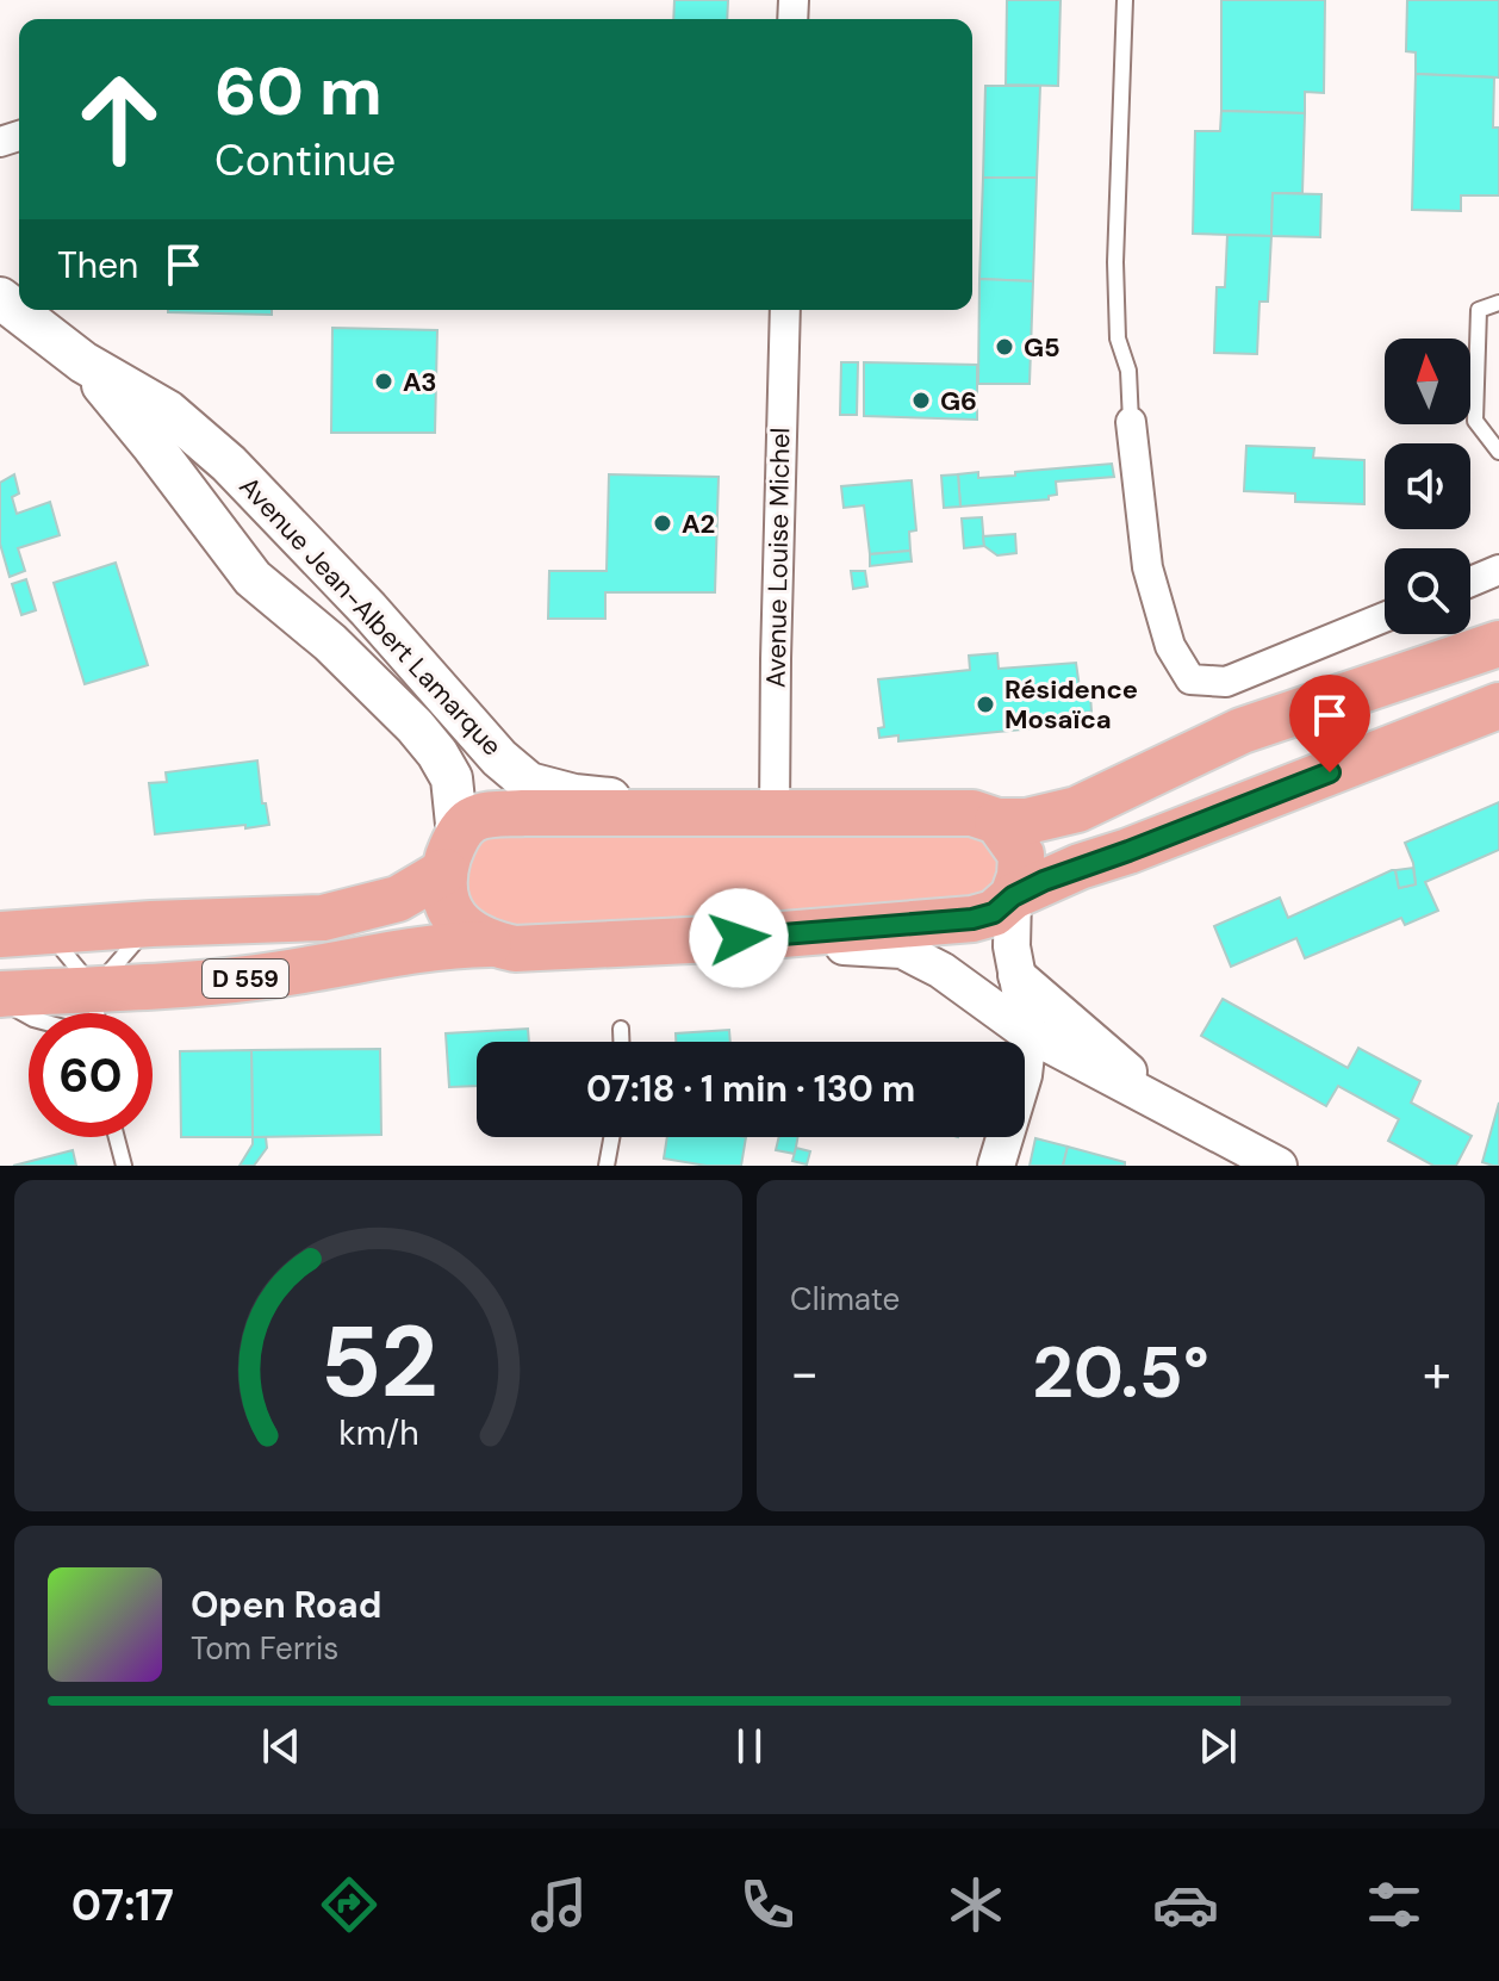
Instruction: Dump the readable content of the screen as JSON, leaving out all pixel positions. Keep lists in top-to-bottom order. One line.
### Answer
{"streets":{"main road":["Avenue Jean-Albert Lamarque","D 559"],"street":["Avenue Louise Michel"]},"crossings":[["Avenue Jean-Albert Lamarque","D 559"]],"places":["G5","A3","G6","A2","Résidence Mosaïca"],"north":"top","page":{"turn":["60 m","Continue"],"then":"Then","limit":"60","trip":"07:18 · 1 min · 130 m","tile":"Climate","heat":["−","20.5°","+"],"song":["Open Road","Tom Ferris"],"tabs":"07:17","gauge":["52","km/h"]}}
